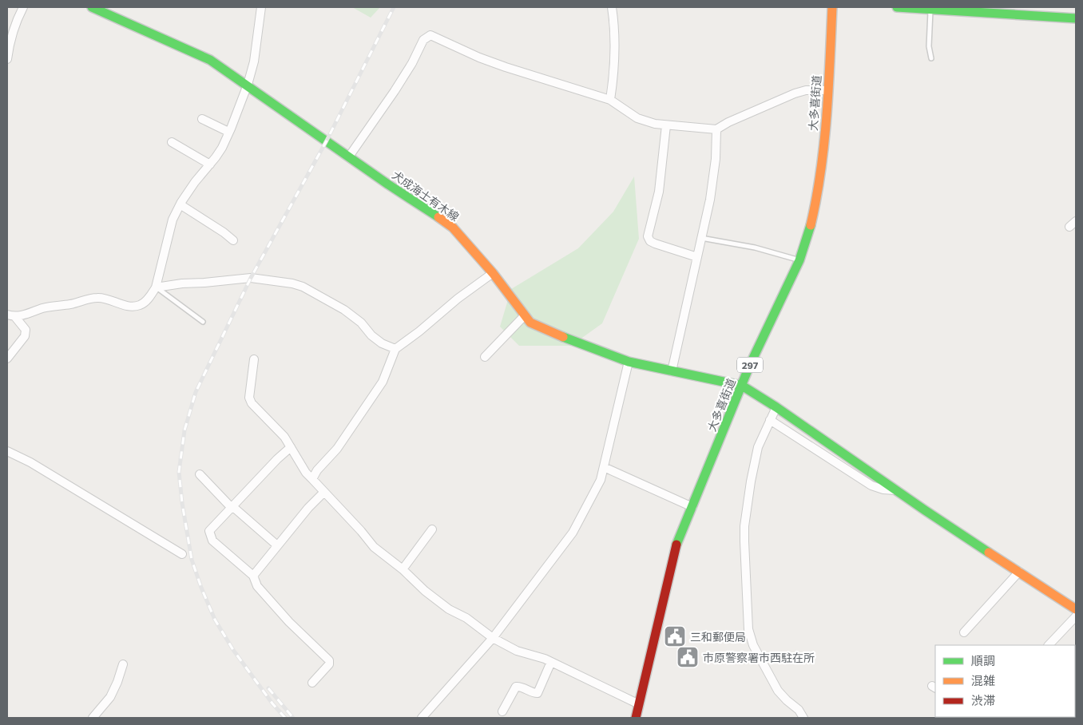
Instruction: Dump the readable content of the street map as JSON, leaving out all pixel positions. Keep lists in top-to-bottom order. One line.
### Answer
{"streets":{"main road":["大多喜街道","犬成海士有木線","297"]},"crossings":[["大多喜街道","犬成海士有木線"]],"places":{"public building":["三和郵便局","市原警察署市西駐在所"]},"legend":["順調","混雑","渋滞"]}
